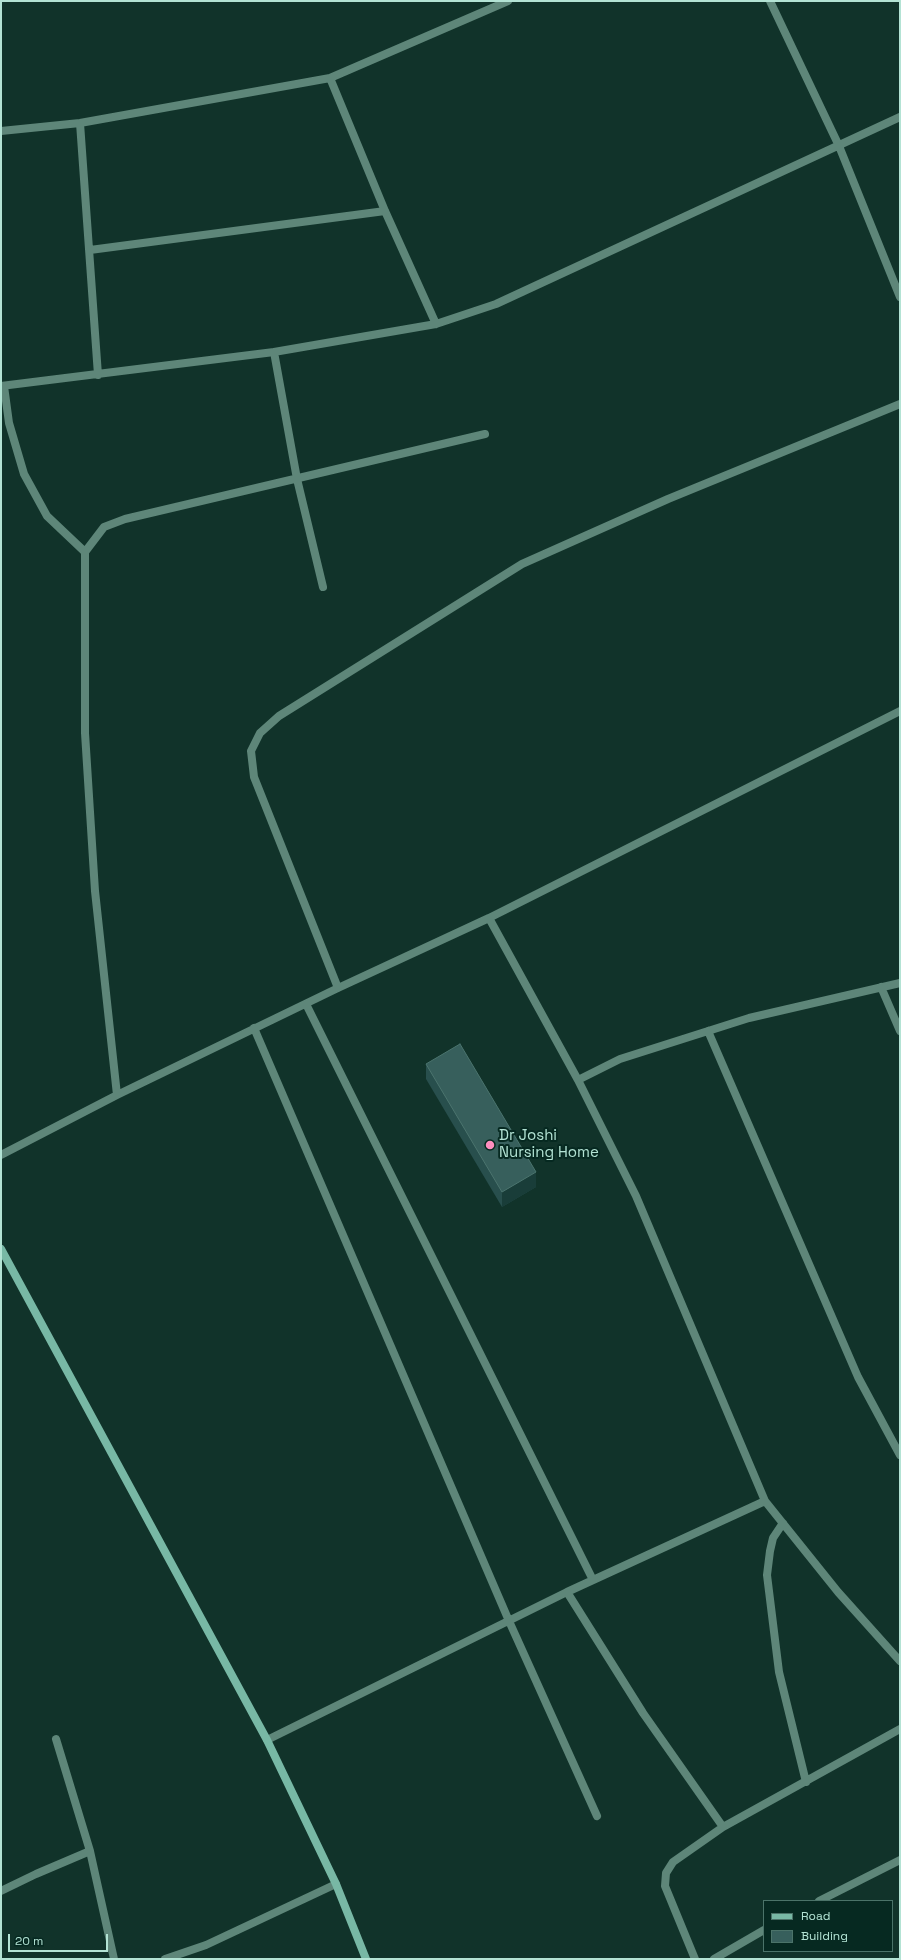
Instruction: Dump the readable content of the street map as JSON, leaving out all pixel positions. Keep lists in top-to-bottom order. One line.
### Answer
{"places":["Dr Joshi Nursing Home"],"legend":["Road","Building"],"scale_bar":"20 m"}
